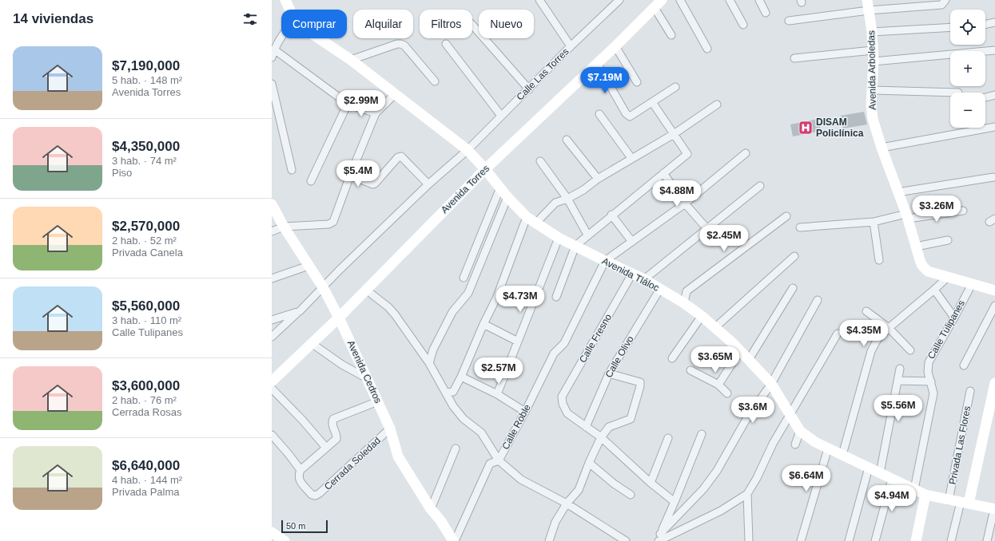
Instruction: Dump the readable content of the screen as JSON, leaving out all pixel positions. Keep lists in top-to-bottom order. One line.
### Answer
{"streets":{"main road":["Avenida Arboledas","Avenida Torres","Avenida Tláloc","Avenida Cedros"],"street":["Calle Las Torres","Calle Tulipanes","Calle Fresno","Calle Olivo","Calle Roble","Privada Las Flores","Cerrada Soledad"]},"crossings":[["Avenida Arboledas","Calle Tulipanes"],["Calle Las Torres","Avenida Tláloc"],["Calle Las Torres","Avenida Cedros"],["Avenida Torres","Avenida Tláloc"],["Avenida Torres","Avenida Cedros"],["Avenida Tláloc","Calle Tulipanes"],["Avenida Tláloc","Calle Fresno"],["Avenida Tláloc","Calle Olivo"],["Avenida Tláloc","Calle Roble"],["Avenida Tláloc","Privada Las Flores"],["Calle Fresno","Calle Olivo"],["Avenida Cedros","Calle Roble"],["Avenida Cedros","Cerrada Soledad"]],"places":{"hospital":["DISAM Policlínica"]},"scale_bar":"50 m","page":{"heading":"14 viviendas","map_buttons":["+","−"],"chip":["Comprar","Alquilar","Filtros","Nuevo"],"list":[{"name":"$7,190,000","note":"5 hab. · 148 m² · Avenida Torres"},{"name":"$4,350,000","note":"3 hab. · 74 m² · Piso"},{"name":"$2,570,000","note":"2 hab. · 52 m² · Privada Canela"},{"name":"$5,560,000","note":"3 hab. · 110 m² · Calle Tulipanes"},{"name":"$3,600,000","note":"2 hab. · 76 m² · Cerrada Rosas"},{"name":"$6,640,000","note":"4 hab. · 144 m² · Privada Palma"}],"price":["$7.19M","$2.99M","$5.4M","$4.88M","$3.26M","$2.45M","$4.73M","$4.35M","$3.65M","$2.57M","$5.56M","$3.6M","$6.64M","$4.94M"],"scale":"50 m"}}
